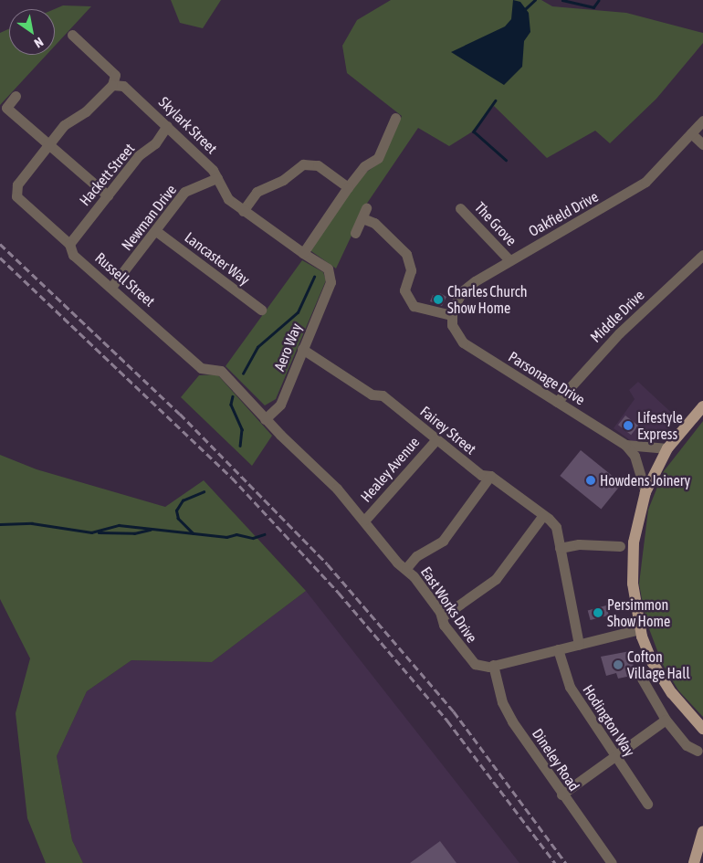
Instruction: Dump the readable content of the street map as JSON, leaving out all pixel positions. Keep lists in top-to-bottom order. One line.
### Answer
{"streets":{"street":["Skylark Street","Hackett Street","Oakfield Drive","Newman Drive","The Grove","Lancaster Way","Russell Street","Middle Drive","Aero Way","Parsonage Drive","Fairey Street","Healey Avenue","East Works Drive","Hodington Way","Dineley Road"]},"crossings":[["Skylark Street","Hackett Street"],["Skylark Street","Newman Drive"],["Skylark Street","Aero Way"],["Hackett Street","Russell Street"],["Oakfield Drive","The Grove"],["Oakfield Drive","Parsonage Drive"],["Newman Drive","Lancaster Way"],["Newman Drive","Russell Street"],["Russell Street","Aero Way"],["Russell Street","East Works Drive"],["Middle Drive","Parsonage Drive"],["Aero Way","Fairey Street"],["Aero Way","East Works Drive"],["Fairey Street","Healey Avenue"],["Fairey Street","East Works Drive"],["Healey Avenue","East Works Drive"],["East Works Drive","Hodington Way"],["East Works Drive","Dineley Road"]],"places":["Charles Church Show Home","Lifestyle Express","Howdens Joinery","Persimmon Show Home","Cofton Village Hall"],"north":"bottom right"}
